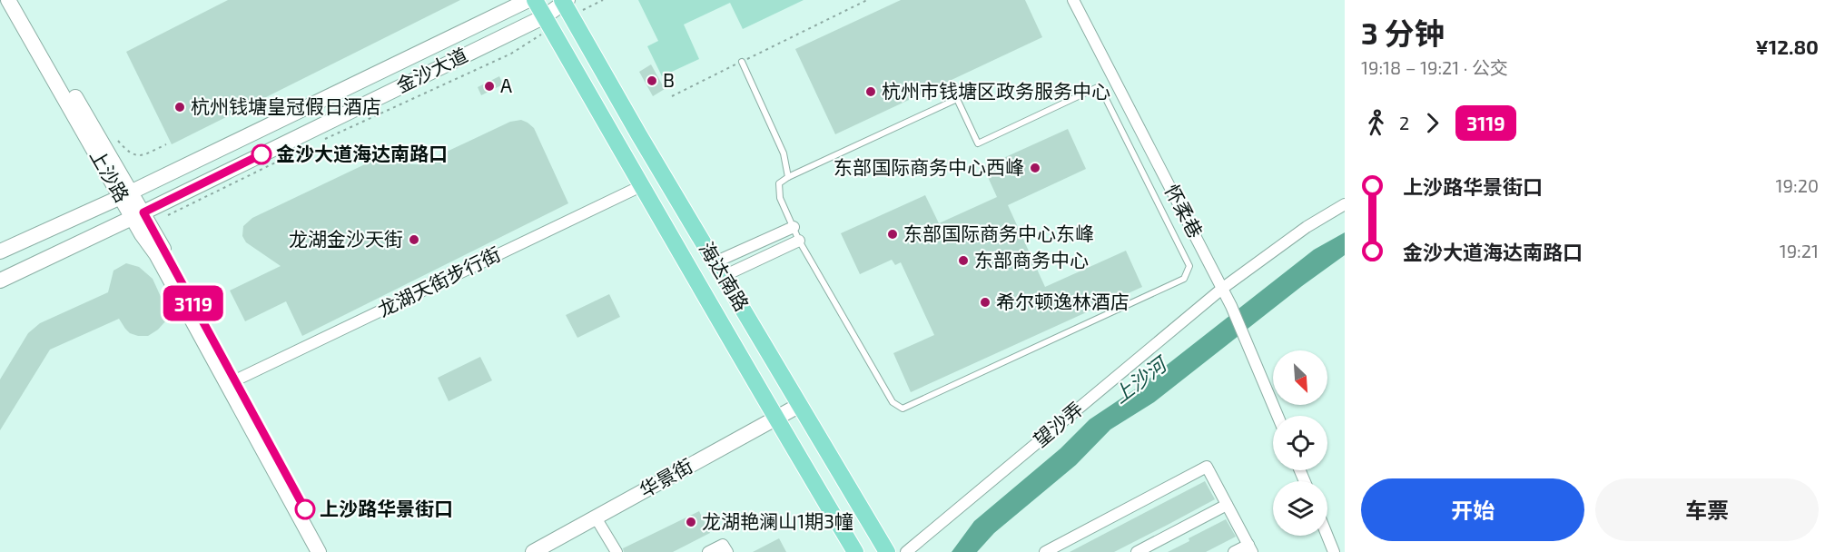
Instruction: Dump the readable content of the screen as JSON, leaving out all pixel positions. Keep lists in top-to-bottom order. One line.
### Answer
{"streets":{"main road":["海达南路"],"street":["金沙大道","上沙路","怀柔巷","龙湖天街步行街","望沙弄","华景街"]},"crossings":[["金沙大道","上沙路"],["金沙大道","海达南路"],["上沙路","龙湖天街步行街"],["怀柔巷","望沙弄"],["海达南路","龙湖天街步行街"],["海达南路","华景街"]],"water":["上沙河"],"places":["B","A","杭州市钱塘区政务服务中心","杭州钱塘皇冠假日酒店","金沙大道海达南路口","东部国际商务中心西峰","东部国际商务中心东峰","龙湖金沙天街","东部商务中心","希尔顿逸林酒店","上沙路华景街口","龙湖艳澜山1期3幢"],"lines":["bus line 3119"],"north":"bottom right","page":{"on_map":"3119","heading":["3 分钟","19:18 – 19:21 · 公交","¥12.80"],"legs":["2","3119"],"list":[{"name":"上沙路华景街口","value":"19:20"},{"name":"金沙大道海达南路口","value":"19:21"}],"buttons":["开始","车票"]}}
